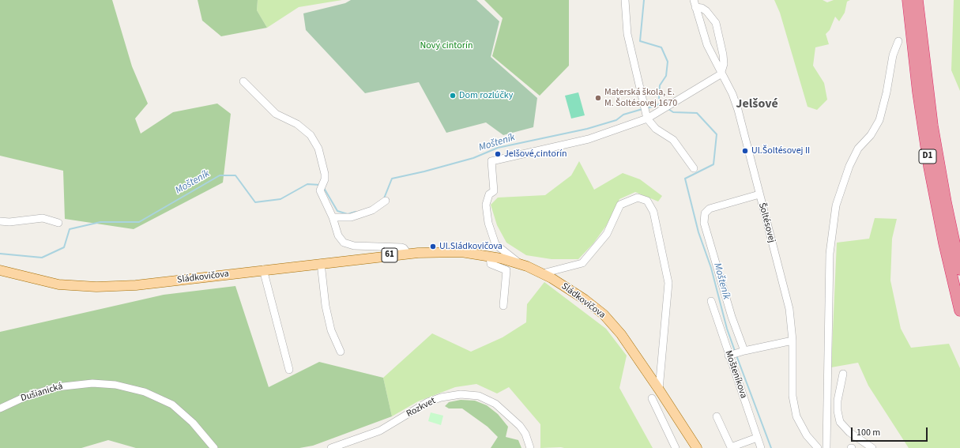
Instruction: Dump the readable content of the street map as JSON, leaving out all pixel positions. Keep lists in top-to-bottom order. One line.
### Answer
{"streets":{"highway":["D1"],"main road":["61","Sládkovičova"],"street":["Šoltésovej","Mošteníkova","Dušianická","Rozkvet"]},"crossings":[["Šoltésovej","Mošteníkova"]],"districts":["Jelšové"],"water":["Mošteník"],"parks":["Nový cintorín"],"places":["Dom rozlúčky","Materská škola, E. M. Šoltésovej 1670","Ul.Šoltésovej II","Jelšové,cintorín","Ul.Sládkovičova"],"scale_bar":"100 m"}
